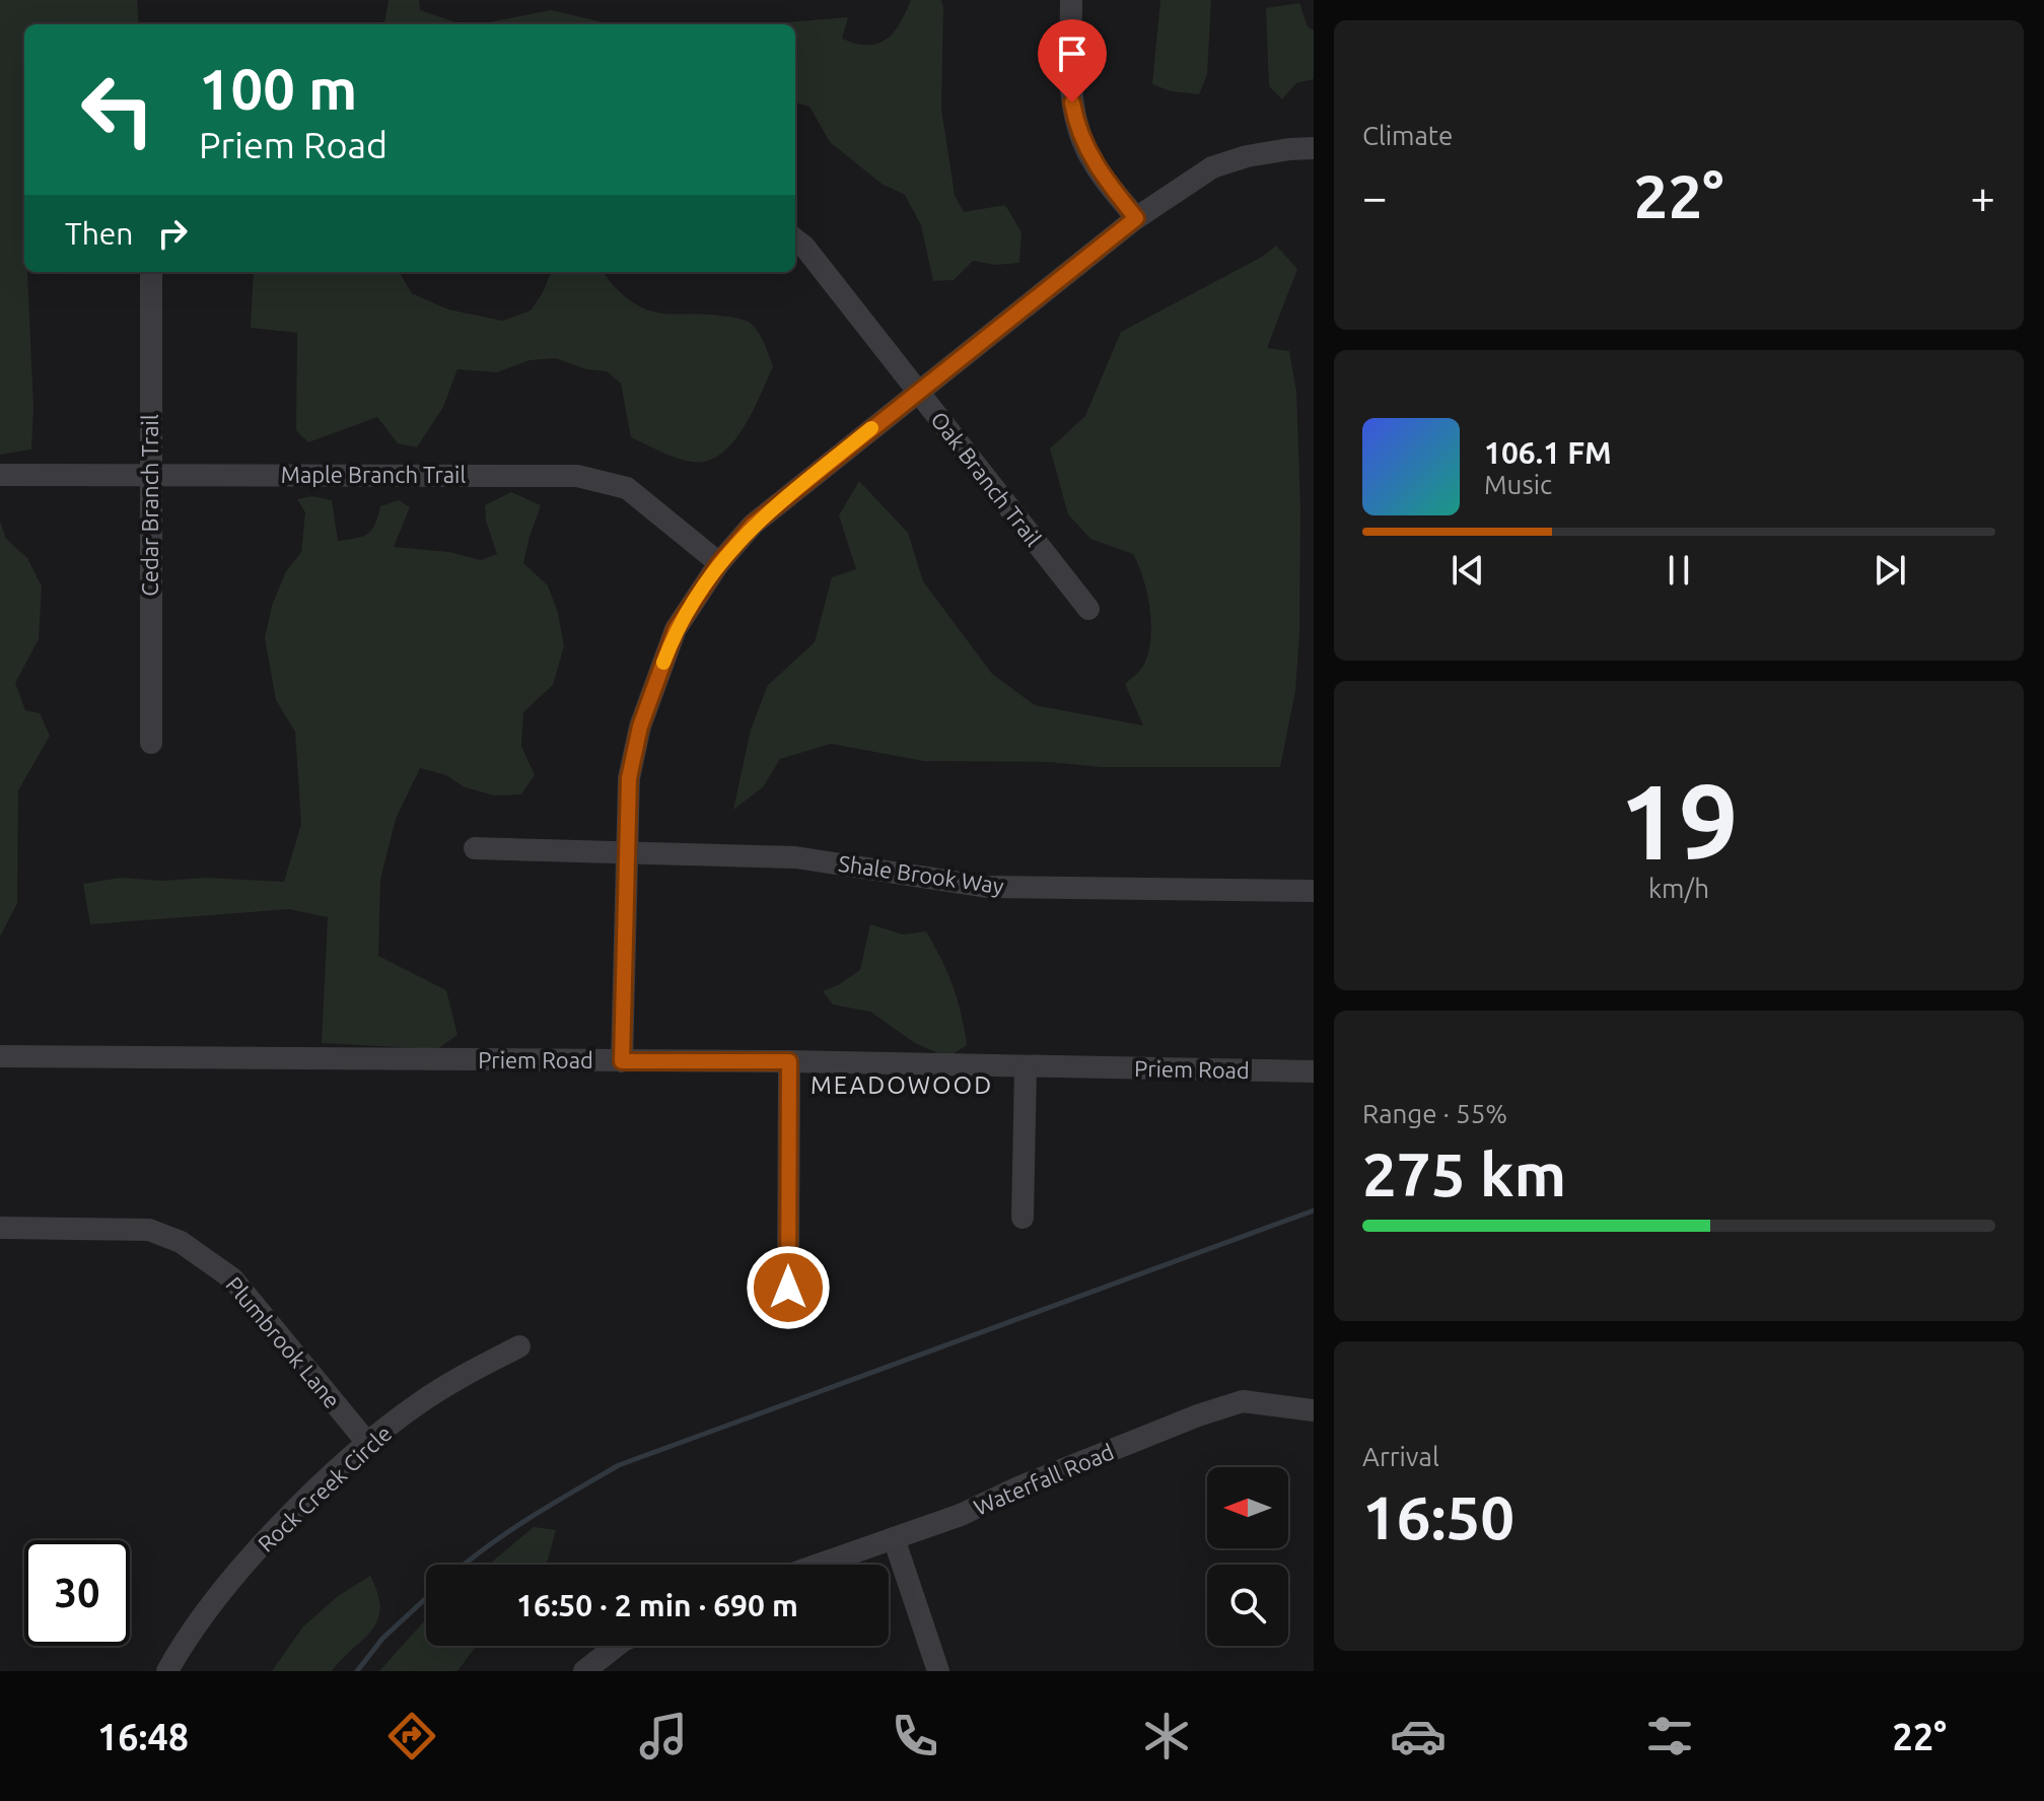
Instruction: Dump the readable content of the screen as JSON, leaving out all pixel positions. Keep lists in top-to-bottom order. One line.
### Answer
{"streets":{"street":["Maple Branch Trail","Oak Branch Trail","Cedar Branch Trail","Shale Brook Way","Priem Road","Plumbrook Lane","Waterfall Road","Rock Creek Circle"]},"crossings":[["Maple Branch Trail","Cedar Branch Trail"],["Plumbrook Lane","Rock Creek Circle"]],"districts":["MEADOWOOD"],"north":"left","page":{"tile":["Climate",["19","km/h"],["Range · 55%","275 km"],["Arrival","16:50"]],"turn":["100 m","Priem Road"],"heat":["−","22°","+"],"then":"Then","song":["106.1 FM","Music"],"limit":"30","trip":"16:50 · 2 min · 690 m","tabs":["16:48","22°"]}}
